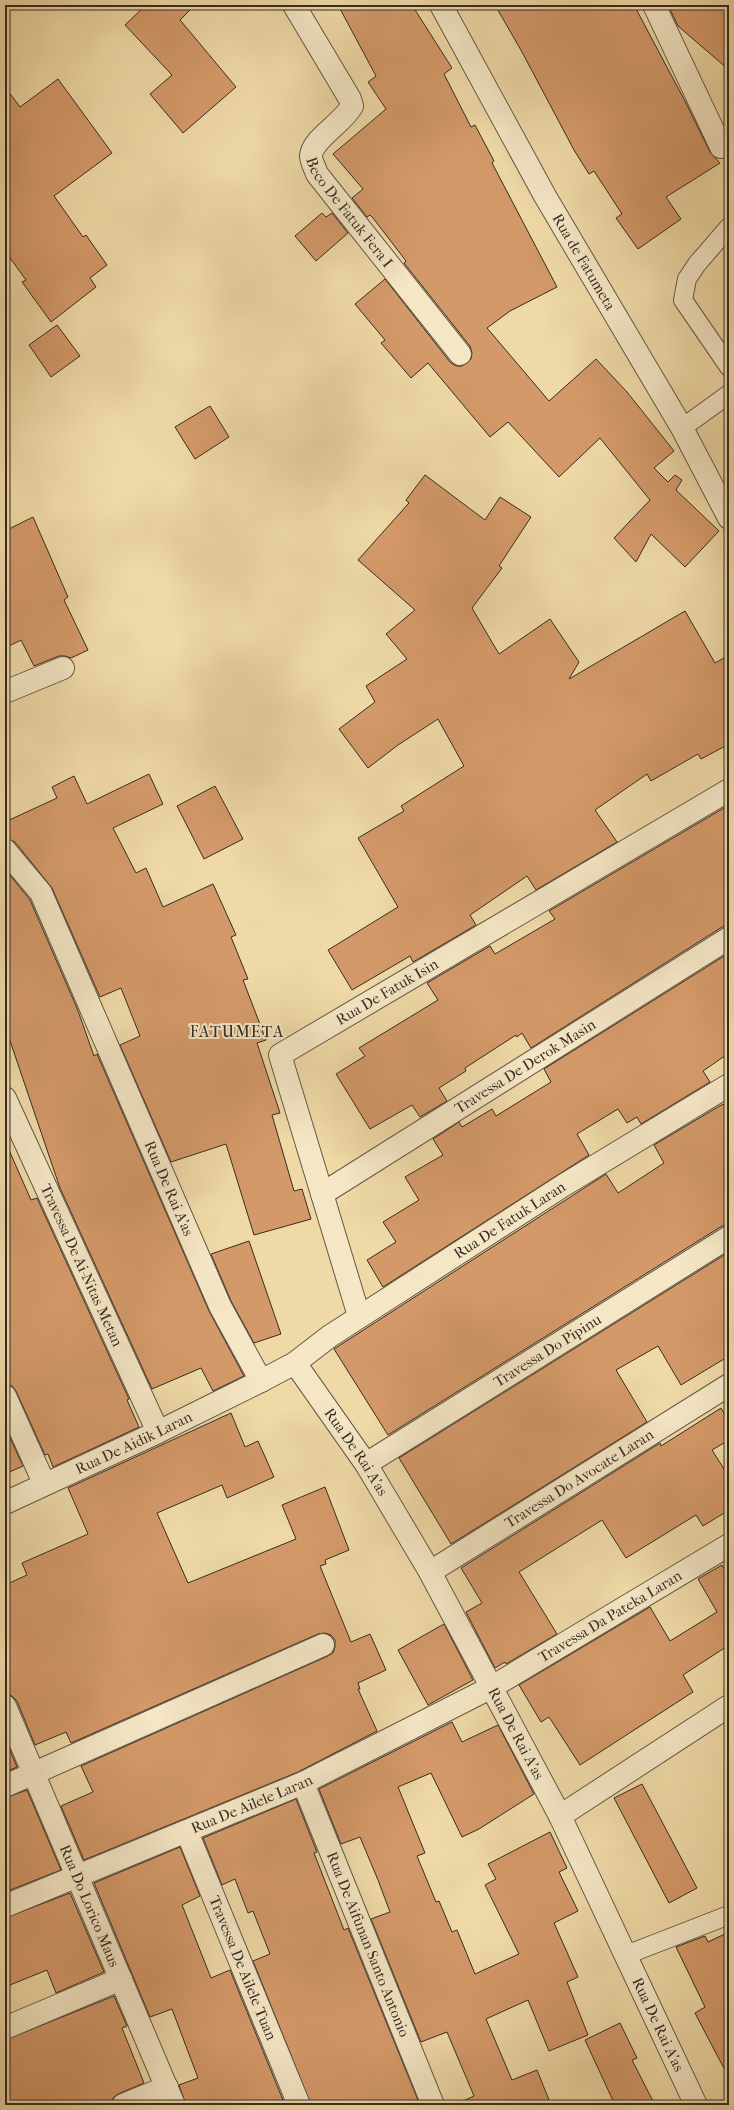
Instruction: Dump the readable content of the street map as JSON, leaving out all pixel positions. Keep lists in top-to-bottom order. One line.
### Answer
{"streets":{"street":["Beco De Fatuk Fera I","Rua de Fatumeta","Rua De Fatuk Isin","Travessa De Derok Masin","Rua De Rai A’as","Rua De Fatuk Laran","Travessa De Ai-Nitas Metan","Travessa Do Pipinu","Rua De Aidik Laran","Travessa Do Avocate Laran","Travessa Da Pateka Laran","Rua De Ailele Laran","Rua Do Lorico Maus","Rua De Aifunan Santo Antonio","Travessa De Ailele Tuan"]},"crossings":[["Rua De Fatuk Isin","Travessa De Derok Masin"],["Rua De Fatuk Isin","Rua De Fatuk Laran"],["Rua De Rai A’as","Rua De Fatuk Laran"],["Rua De Rai A’as","Travessa Do Pipinu"],["Rua De Rai A’as","Rua De Aidik Laran"],["Rua De Rai A’as","Travessa Do Avocate Laran"],["Rua De Rai A’as","Travessa Da Pateka Laran"],["Rua De Rai A’as","Rua De Ailele Laran"],["Travessa De Ai-Nitas Metan","Rua De Aidik Laran"],["Travessa Da Pateka Laran","Rua De Ailele Laran"],["Rua De Ailele Laran","Rua Do Lorico Maus"],["Rua De Ailele Laran","Rua De Aifunan Santo Antonio"],["Rua De Ailele Laran","Travessa De Ailele Tuan"]],"districts":["FATUMETA"]}
